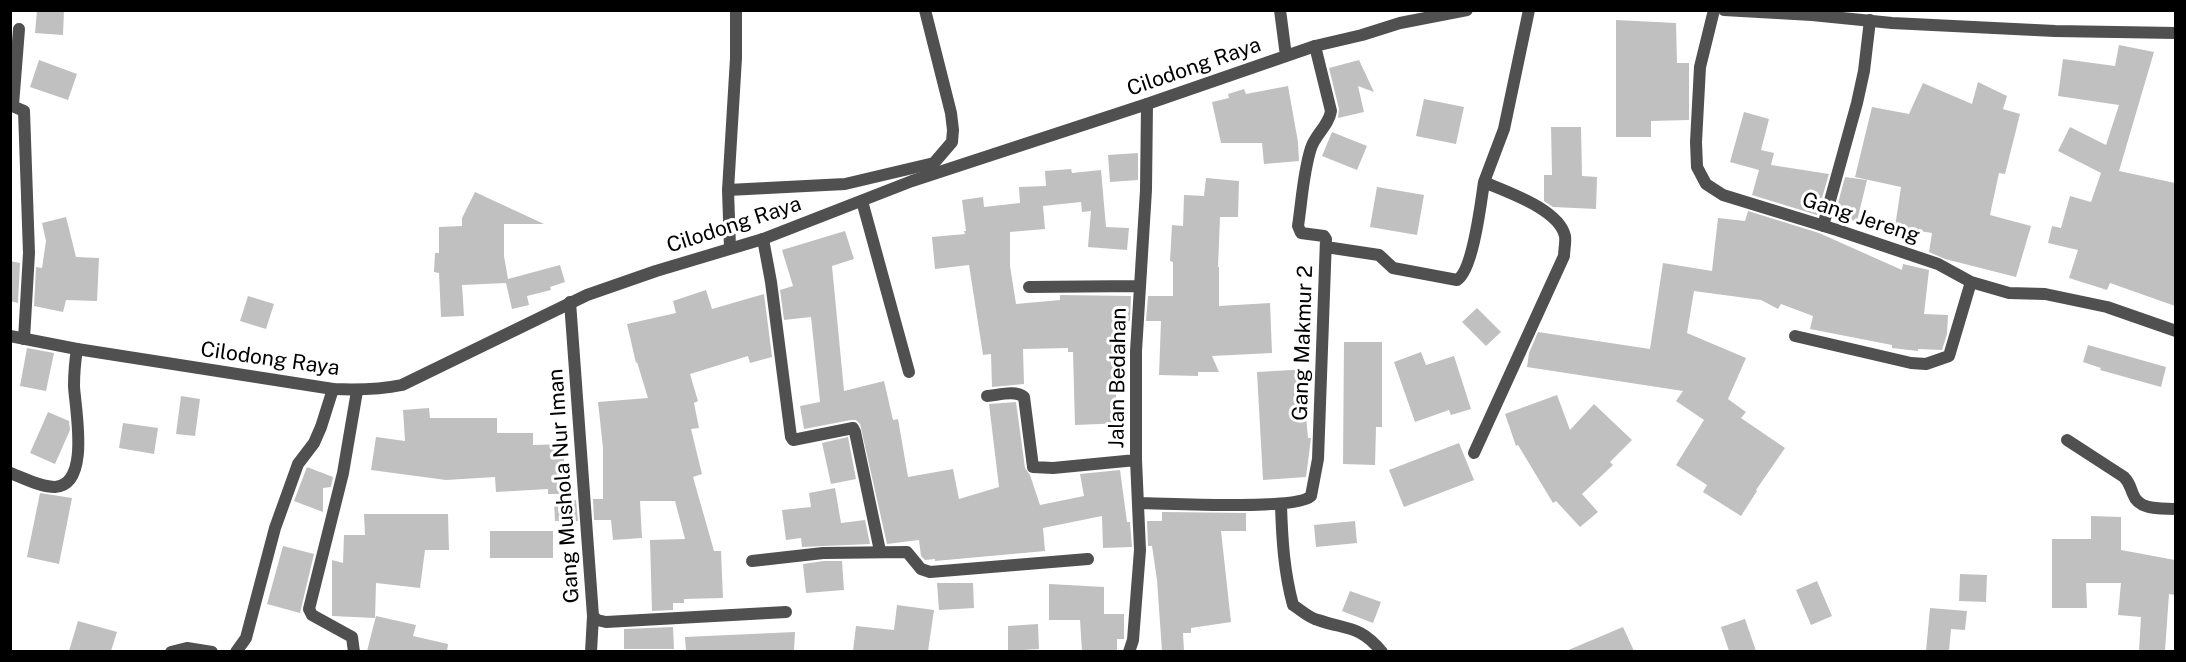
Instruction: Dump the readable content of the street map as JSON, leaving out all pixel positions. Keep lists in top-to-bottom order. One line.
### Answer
{"streets":{"street":["Cilodong Raya","Gang Jereng","Gang Makmur 2","Jalan Bedahan","Gang Mushola Nur Iman"]},"crossings":[["Cilodong Raya","Gang Makmur 2"],["Cilodong Raya","Jalan Bedahan"],["Cilodong Raya","Gang Mushola Nur Iman"],["Gang Makmur 2","Jalan Bedahan"]]}
